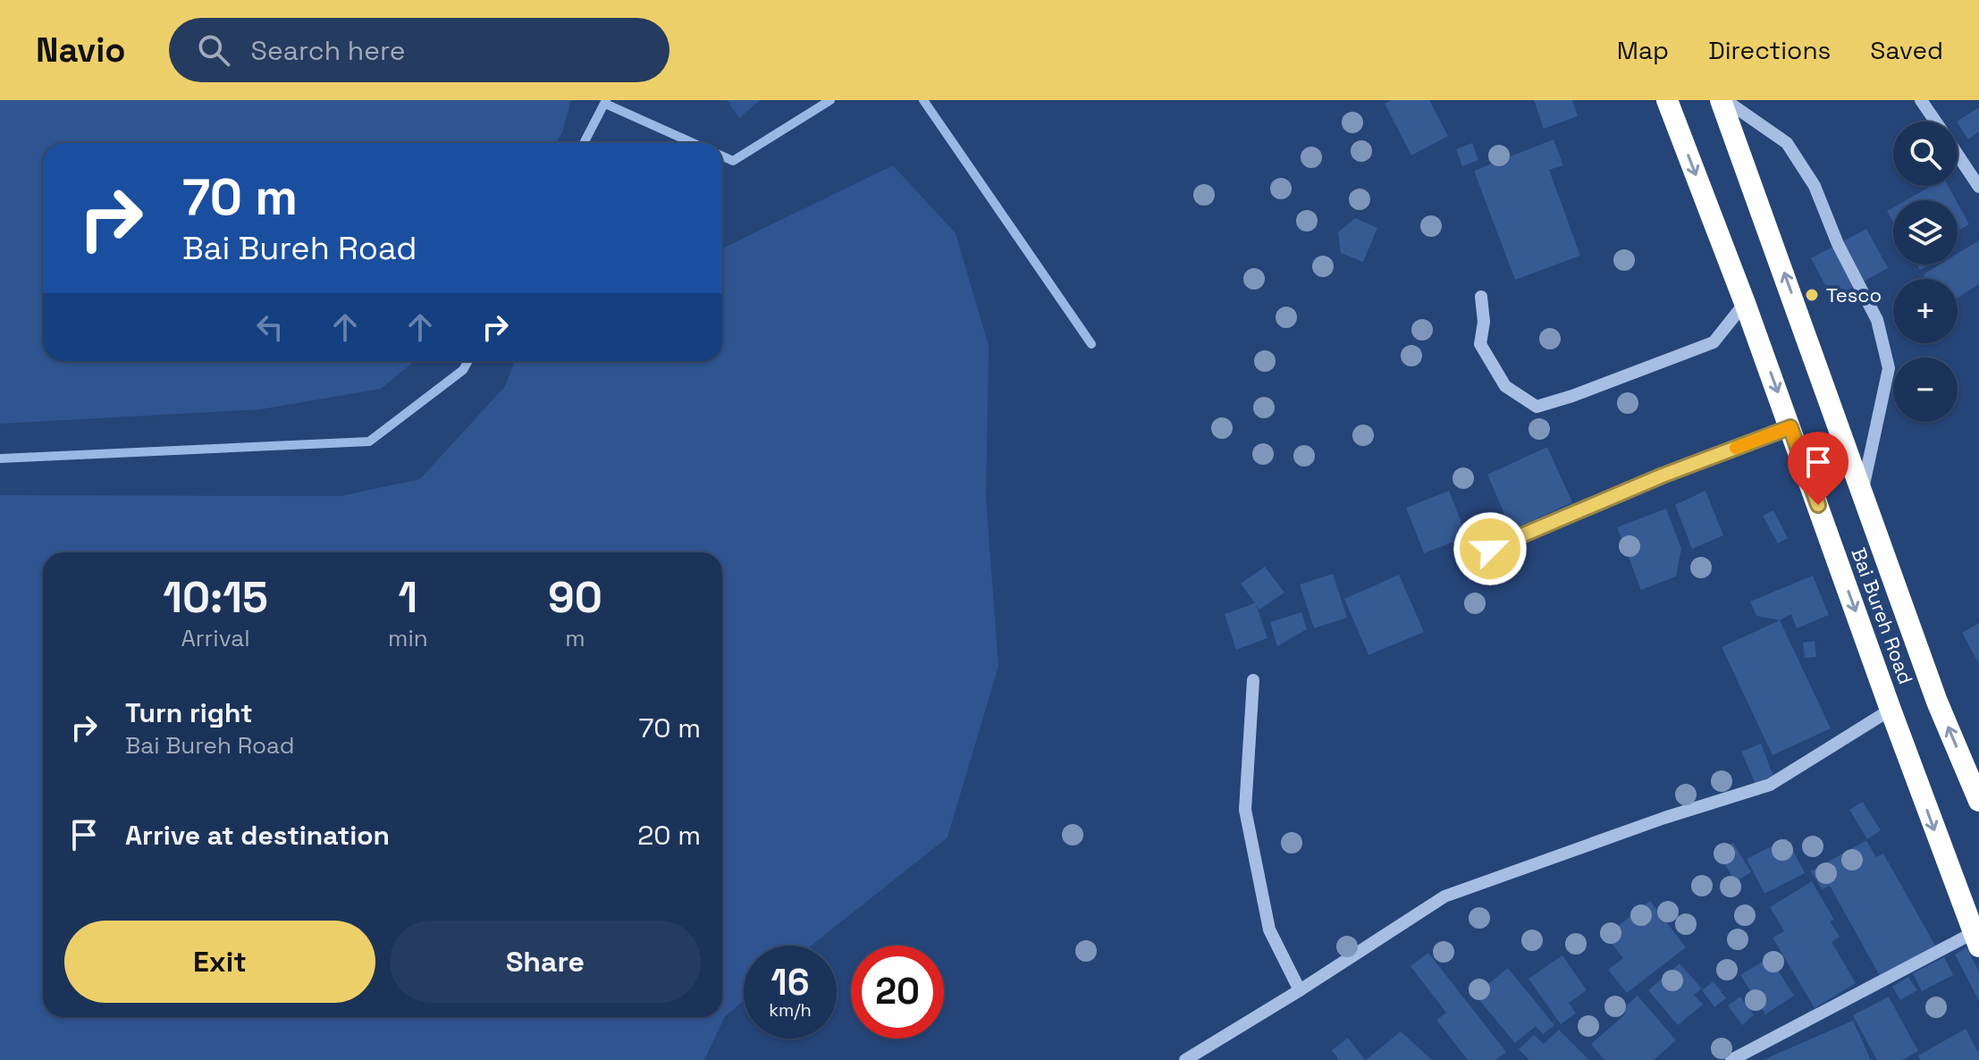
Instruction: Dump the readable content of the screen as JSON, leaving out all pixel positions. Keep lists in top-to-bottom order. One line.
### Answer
{"streets":{"highway":["Bai Bureh Road"]},"places":["Tesco"],"page":{"header":"Navio","search":"Search here","nav":["Map","Directions","Saved"],"map_buttons":["+","−"],"turn":["70 m","Bai Bureh Road"],"eta":["10:15","Arrival","1","min","90","m"],"list":[{"name":"Turn right","note":"Bai Bureh Road","value":"70 m"},{"name":"Arrive at destination","value":"20 m"}],"buttons":["Exit","Share"],"speed":"16 km/h","limit":"20"}}
